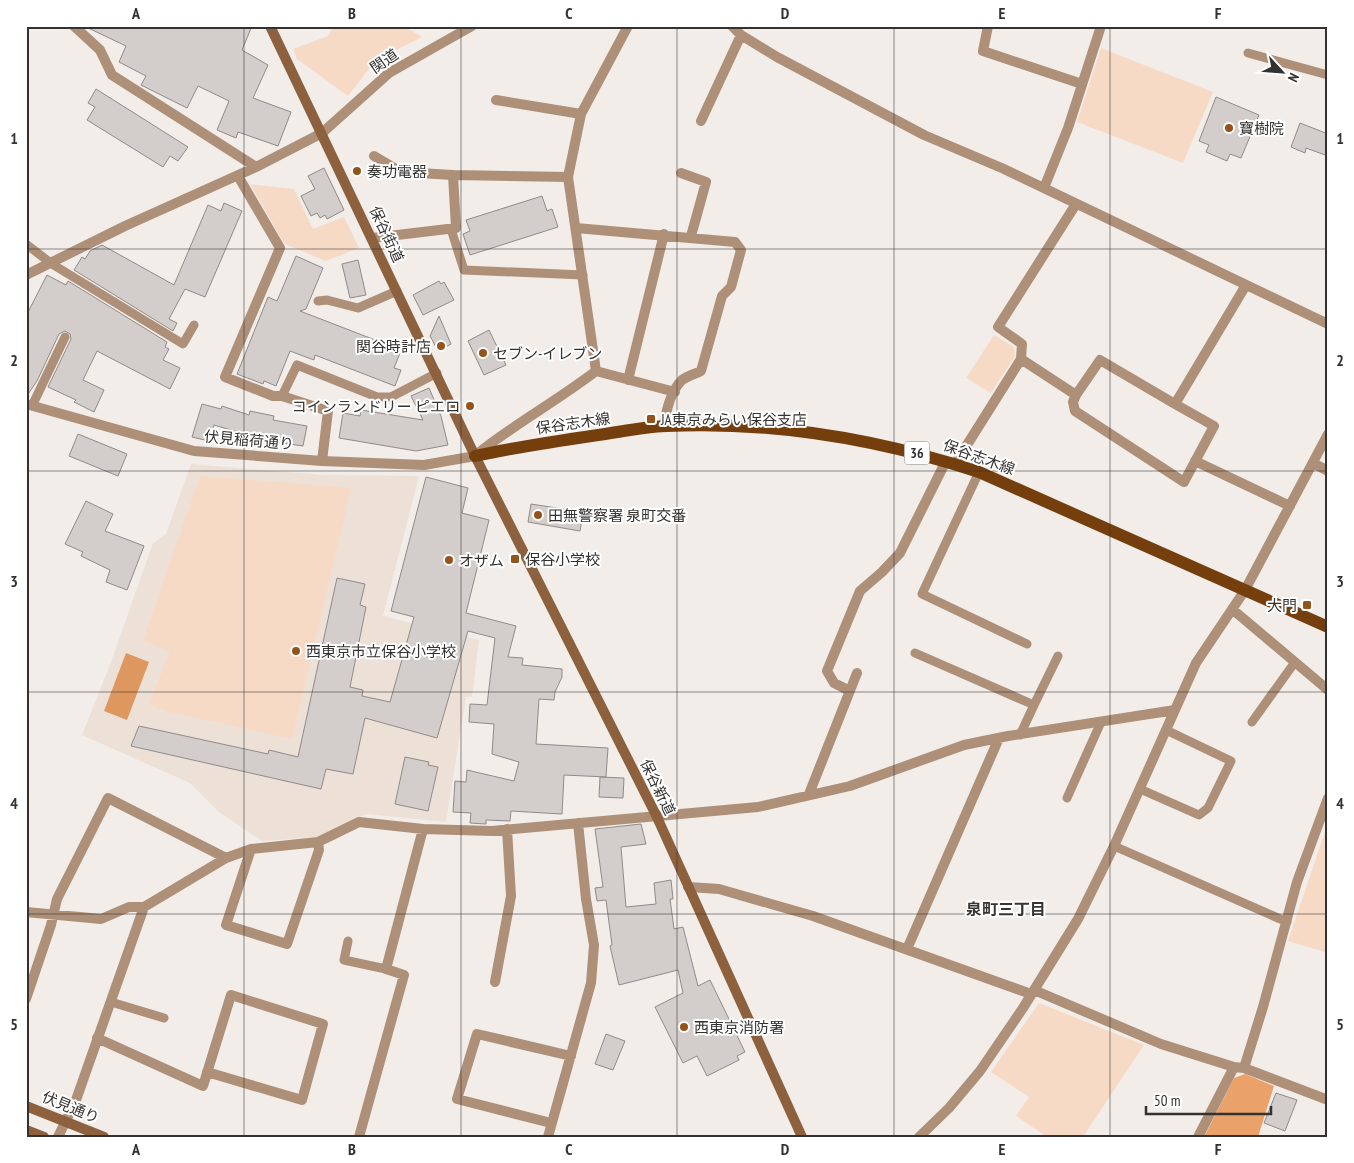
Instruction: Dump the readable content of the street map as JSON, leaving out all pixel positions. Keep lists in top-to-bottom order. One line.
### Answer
{"streets":{"main road":["保谷街道","保谷志木線","36","保谷新道","伏見通り"],"street":["関道","伏見稲荷通り"]},"crossings":[["関道","保谷街道"],["保谷街道","保谷志木線"],["保谷街道","伏見稲荷通り"],["保谷街道","保谷新道"],["保谷志木線","伏見稲荷通り"],["保谷志木線","保谷新道"],["伏見稲荷通り","保谷新道"]],"districts":["泉町三丁目"],"places":{"other":["寶樹院","奏功電器","関谷時計店","セブン-イレブン","コインランドリー ピエロ","田無警察署 泉町交番","オザム","西東京市立保谷小学校","西東京消防署"],"transit":["JA東京みらい保谷支店","保谷小学校","大門"]},"scale_bar":"50 m","north":"bottom right","grid":{"columns":["A","B","C","D","E","F"],"rows":["1","2","3","4","5"]}}
